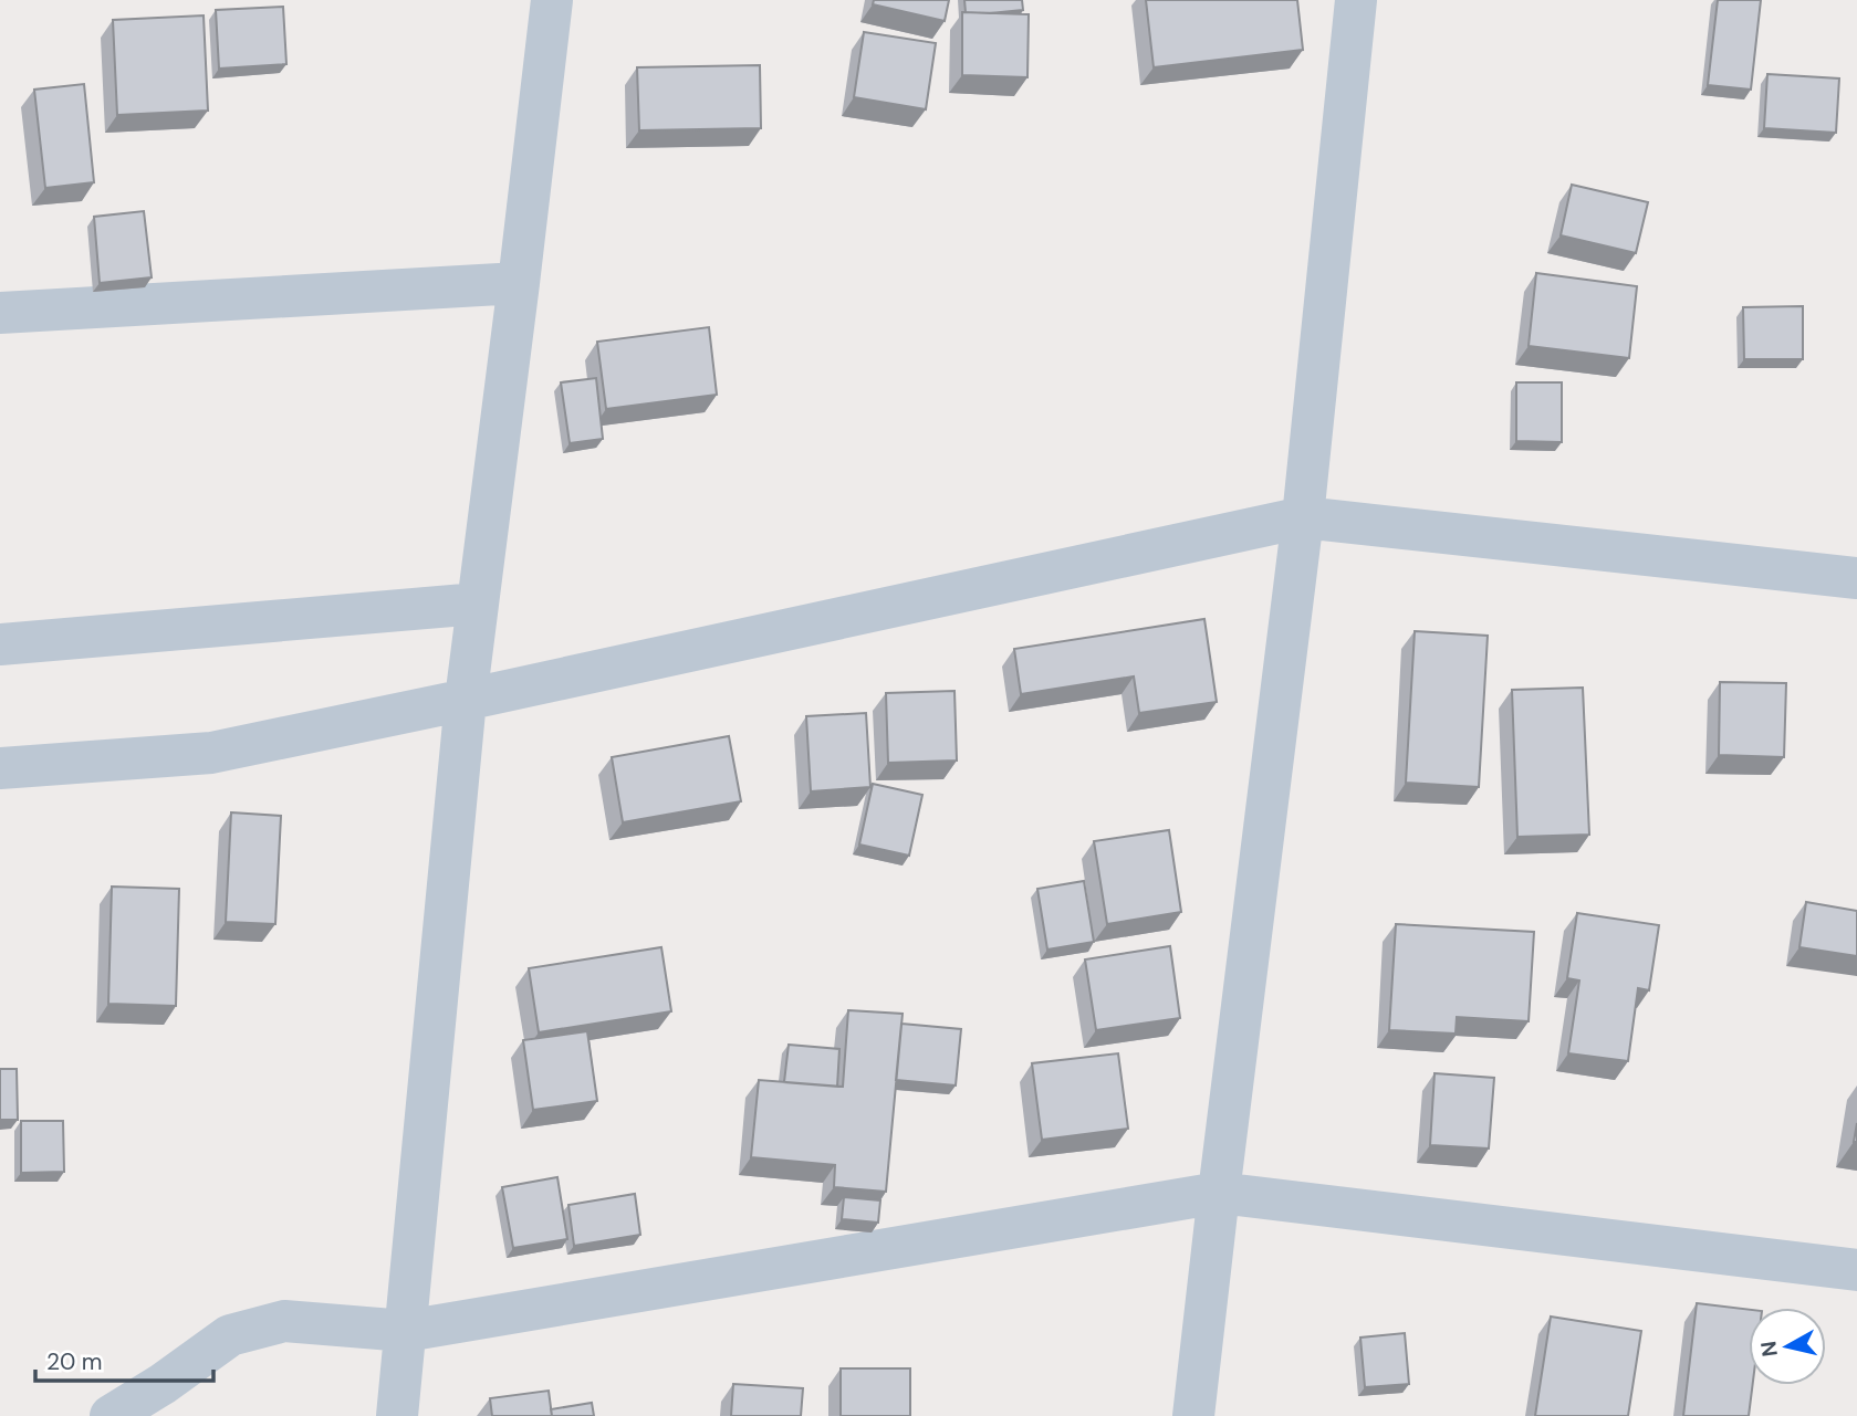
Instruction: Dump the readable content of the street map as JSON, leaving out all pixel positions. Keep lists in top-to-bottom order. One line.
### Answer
{"scale_bar":"20 m","north":"left"}
